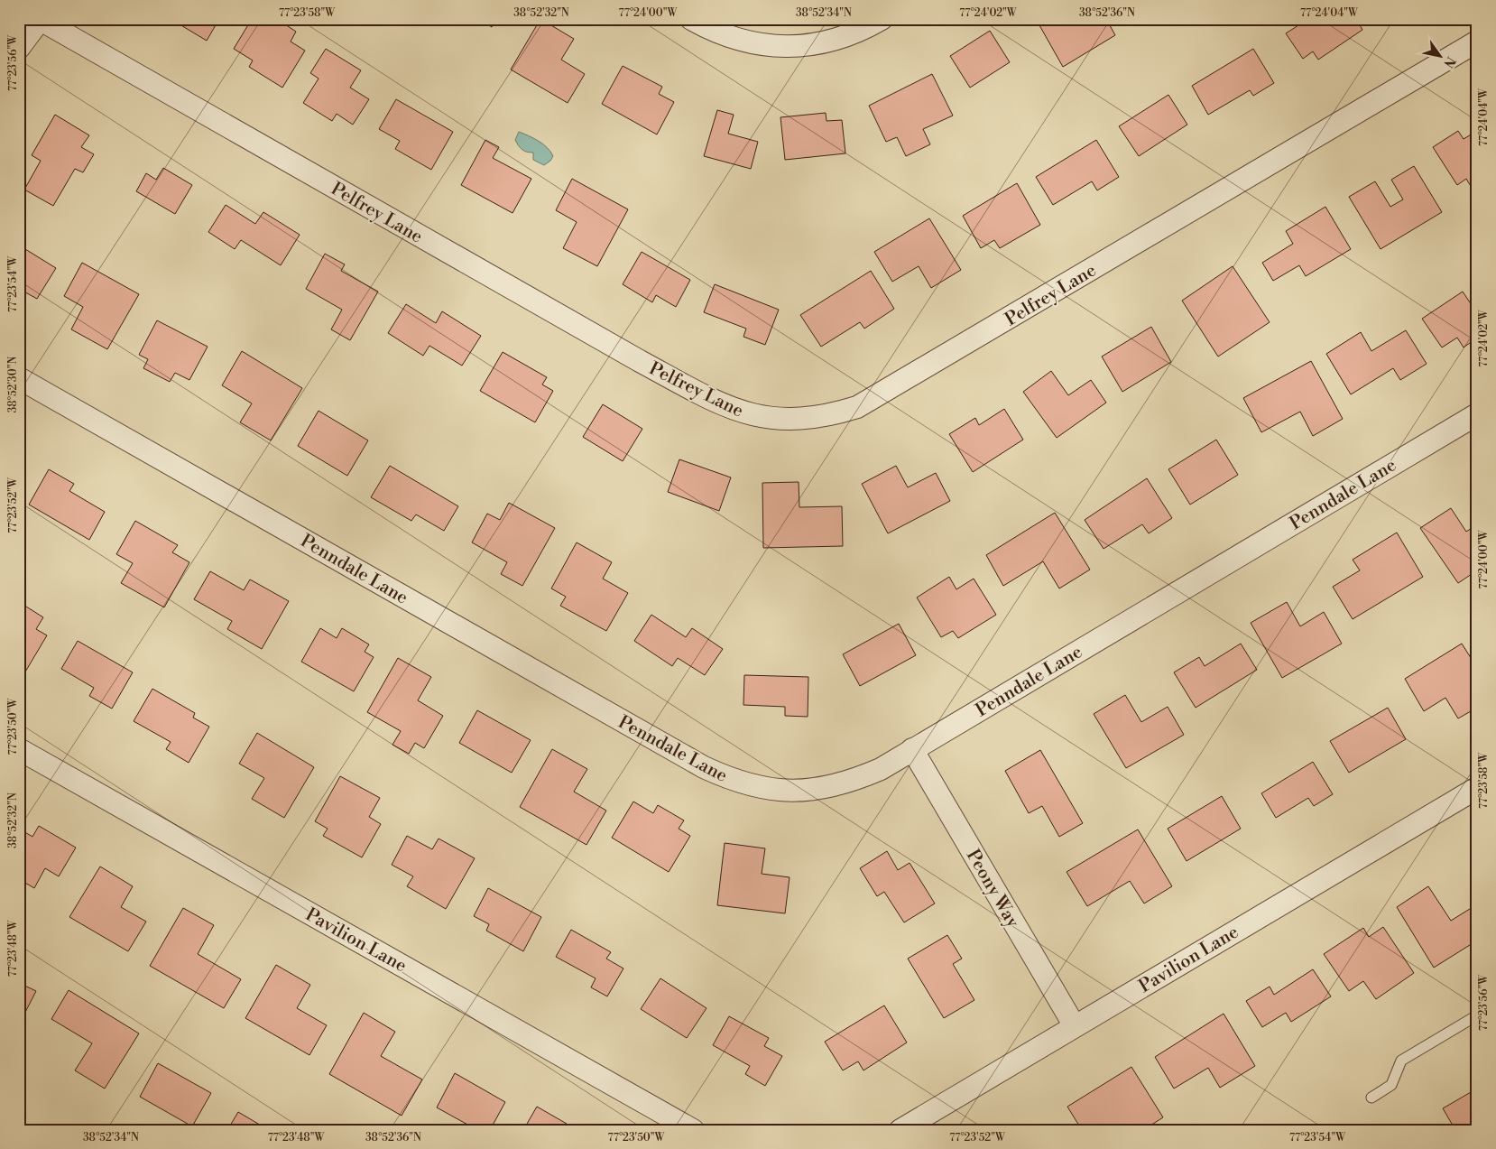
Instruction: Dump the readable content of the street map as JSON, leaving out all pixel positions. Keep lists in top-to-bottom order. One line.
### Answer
{"streets":{"street":["Pelfrey Lane","Penndale Lane","Peony Way","Pavilion Lane"]},"crossings":[["Penndale Lane","Peony Way"],["Peony Way","Pavilion Lane"]],"north":"bottom right","coordinates":["77°23'58\"W","38°52'32\"N","77°24'00\"W","38°52'34\"N","77°24'02\"W","38°52'36\"N","77°24'04\"W","77°23'56\"W","77°23'54\"W","38°52'30\"N","77°23'52\"W","77°23'50\"W","77°23'48\"W"]}
